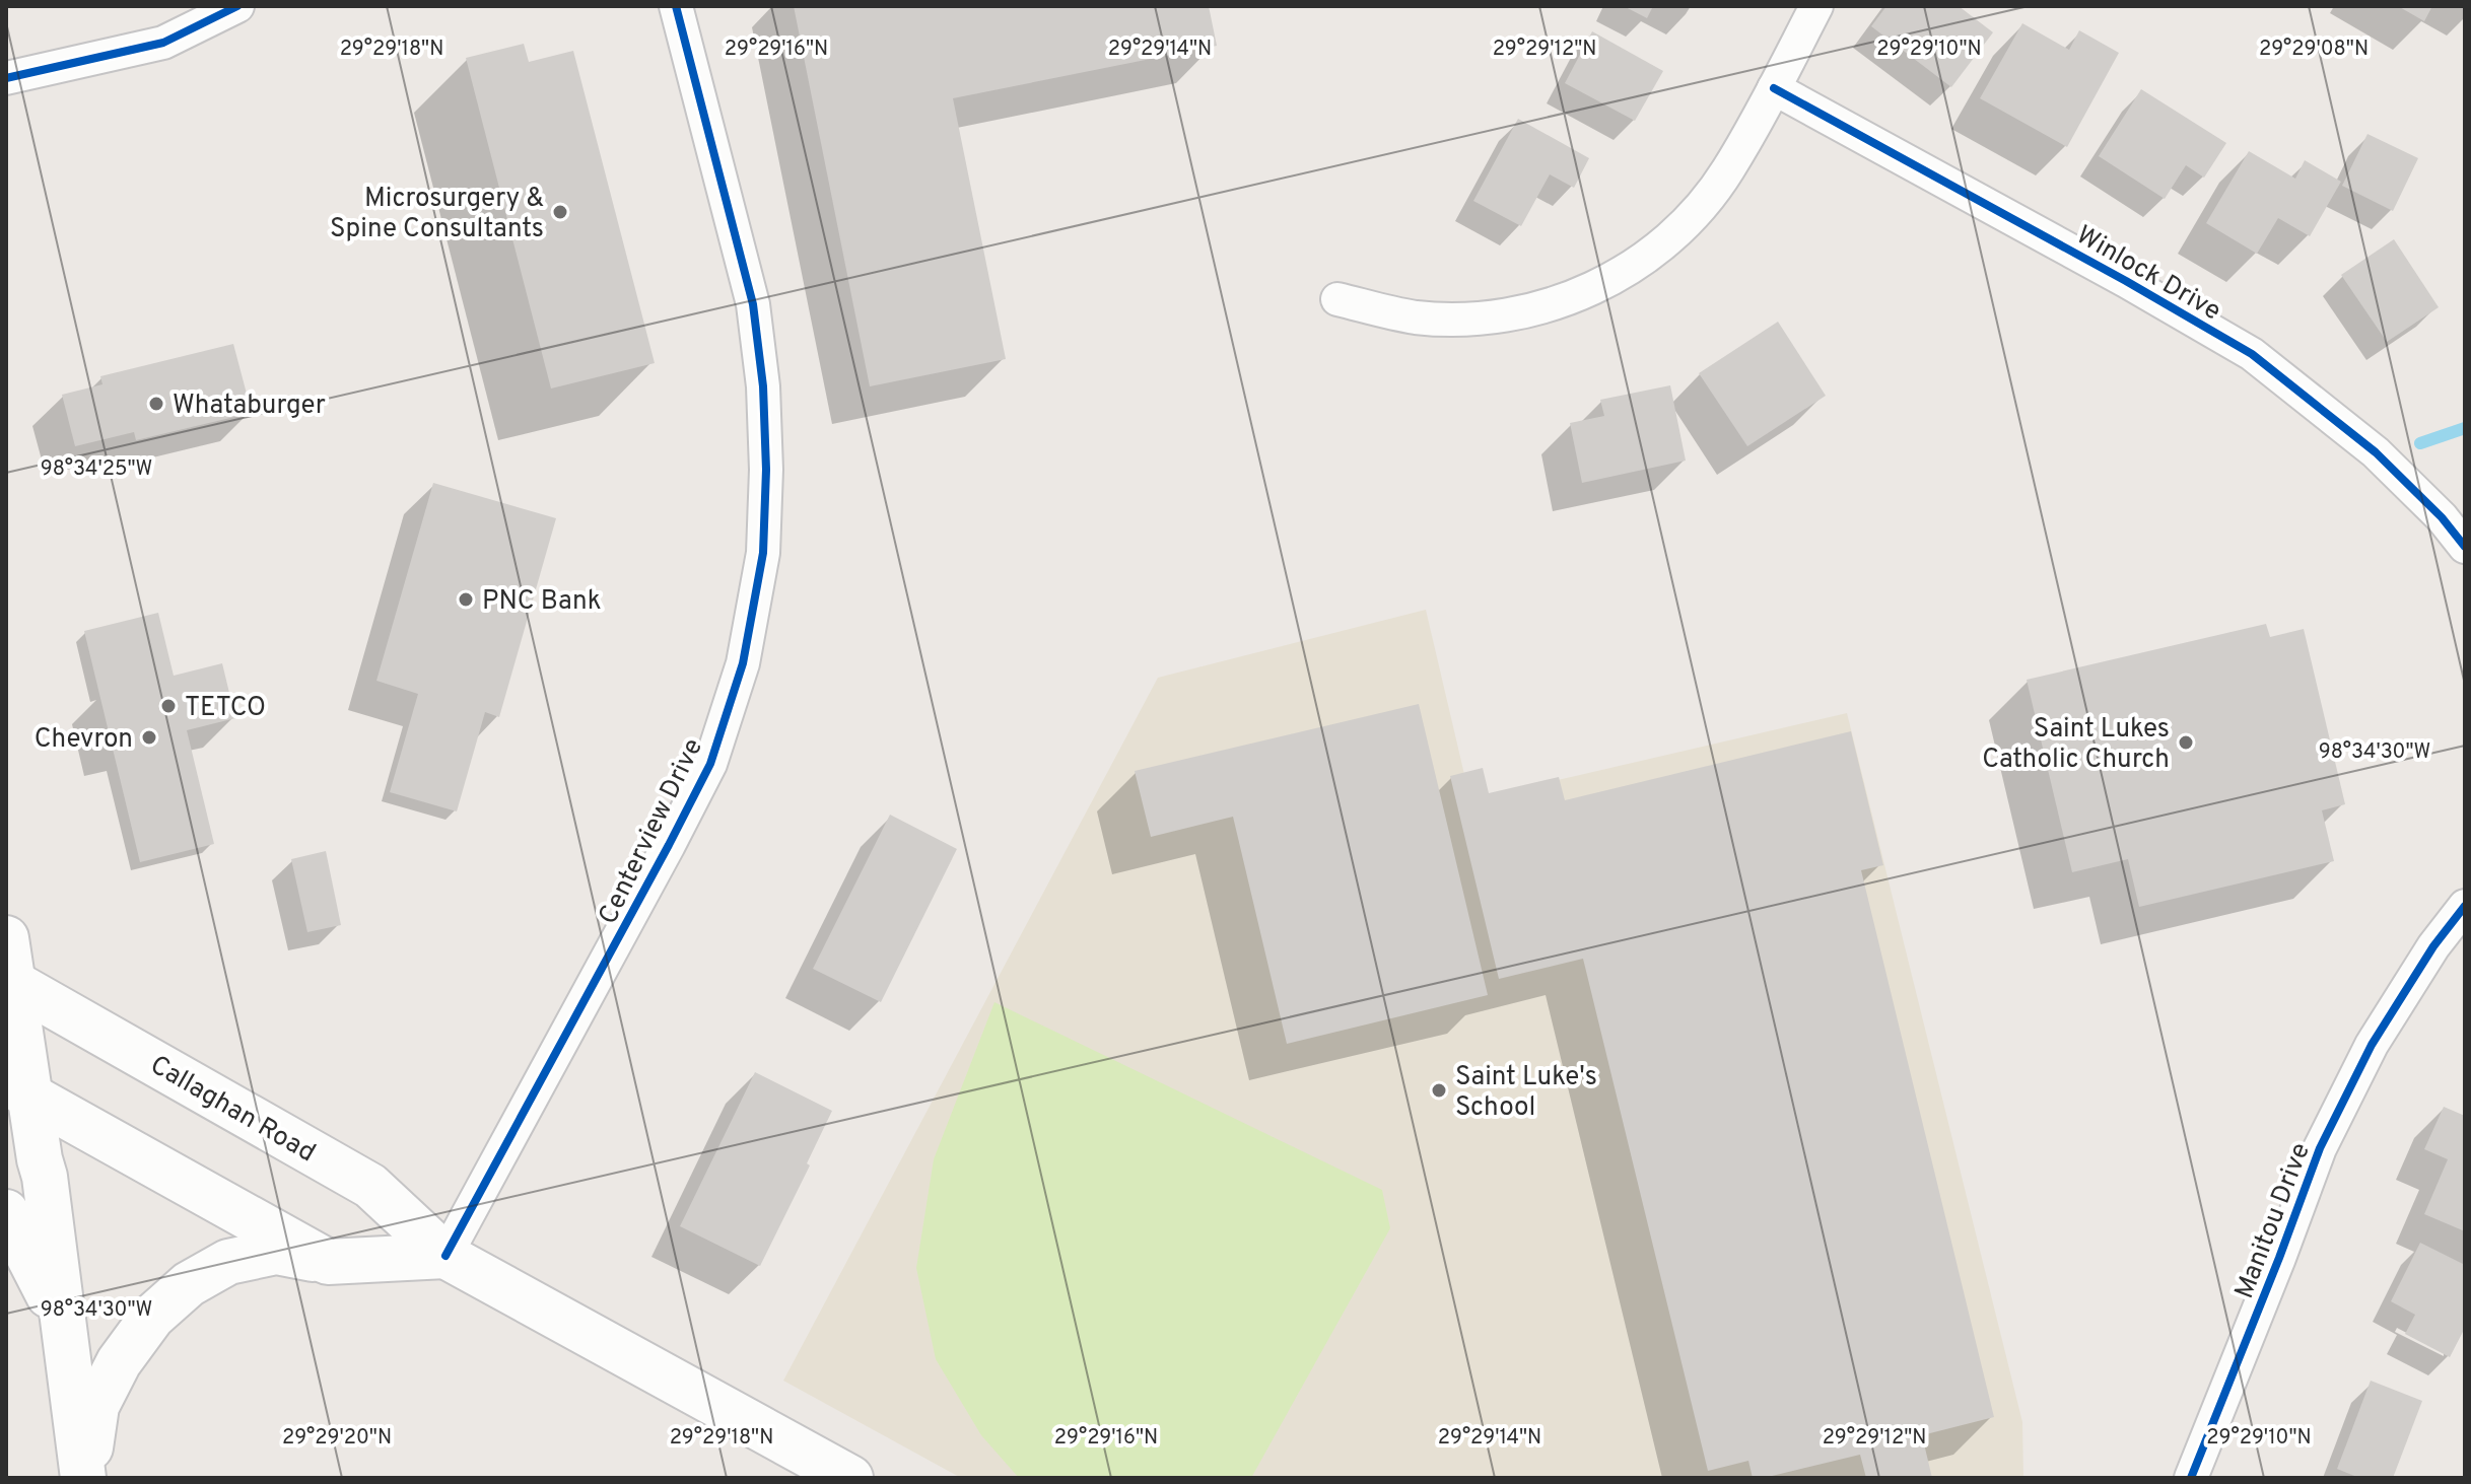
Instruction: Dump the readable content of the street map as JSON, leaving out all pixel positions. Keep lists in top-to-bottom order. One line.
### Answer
{"streets":{"main road":["Callaghan Road"],"street":["Winlock Drive","Centerview Drive","Manitou Drive"]},"crossings":[["Centerview Drive","Callaghan Road"]],"places":["Microsurgery & Spine Consultants","Whataburger","PNC Bank","TETCO","Chevron","Saint Lukes Catholic Church","Saint Luke's School"],"coordinates":["29°29'18\"N","29°29'16\"N","29°29'14\"N","29°29'12\"N","29°29'10\"N","29°29'08\"N","98°34'25\"W","98°34'30\"W","29°29'20\"N"]}
